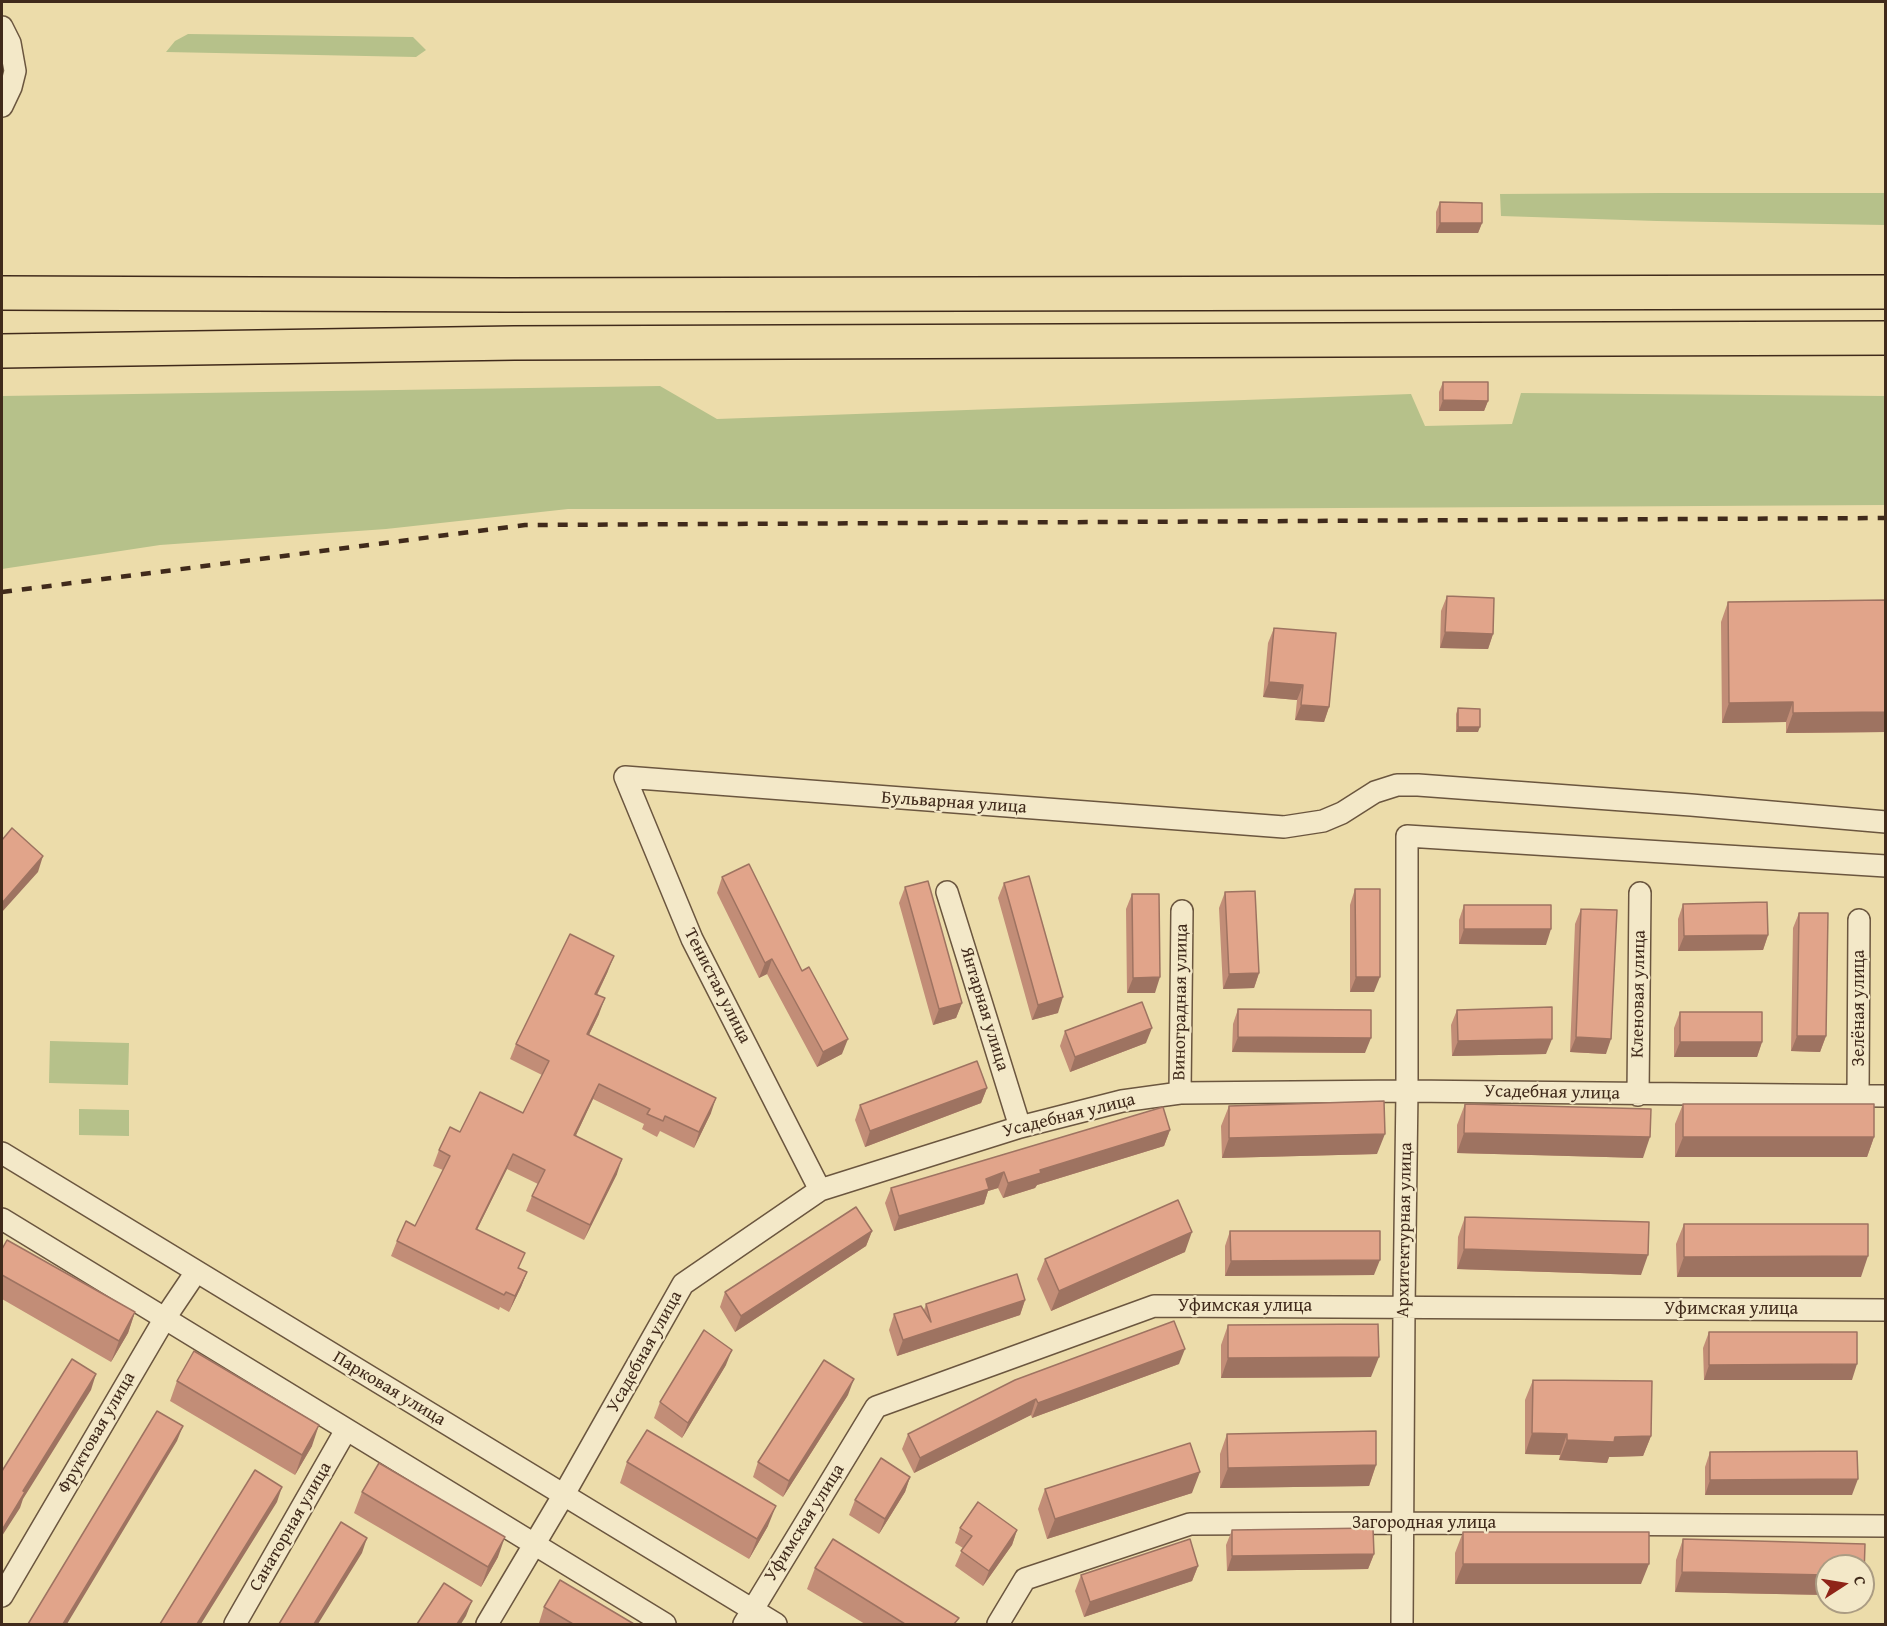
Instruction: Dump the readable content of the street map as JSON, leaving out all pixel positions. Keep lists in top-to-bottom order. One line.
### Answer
{"streets":{"street":["Бульварная улица","Тенистая улица","Кленовая улица","Виноградная улица","Зелёная улица","Янтарная улица","Усадебная улица","Архитектурная улица","Уфимская улица","Парковая улица","Фруктовая улица","Загородная улица","Санаторная улица"]},"crossings":[["Бульварная улица","Тенистая улица"],["Тенистая улица","Усадебная улица"],["Кленовая улица","Усадебная улица"],["Виноградная улица","Усадебная улица"],["Зелёная улица","Усадебная улица"],["Янтарная улица","Усадебная улица"],["Усадебная улица","Архитектурная улица"],["Усадебная улица","Парковая улица"],["Архитектурная улица","Уфимская улица"],["Архитектурная улица","Загородная улица"],["Уфимская улица","Парковая улица"],["Парковая улица","Фруктовая улица"]],"north":"right"}
